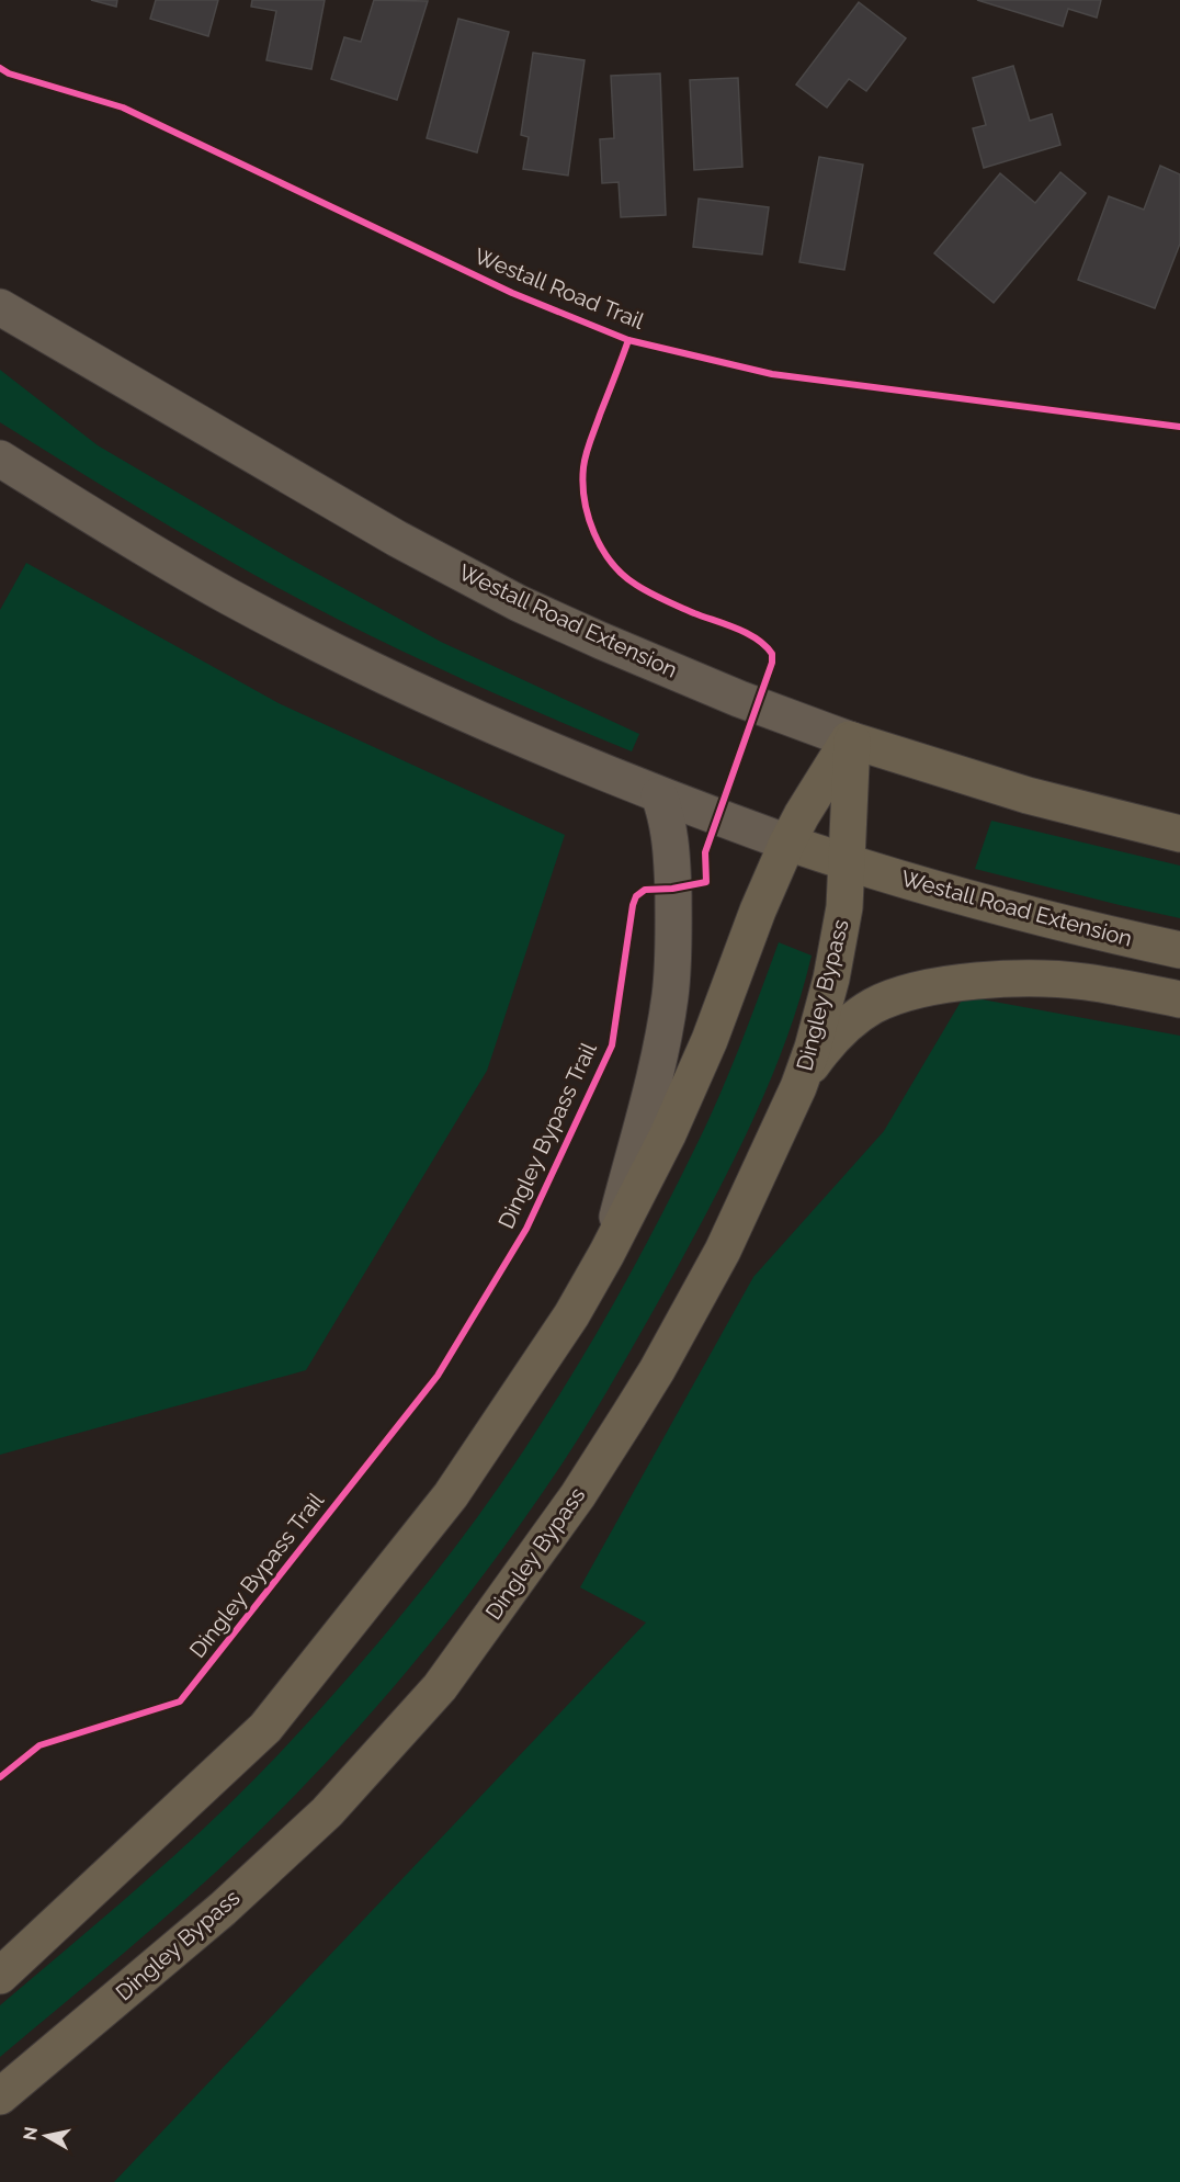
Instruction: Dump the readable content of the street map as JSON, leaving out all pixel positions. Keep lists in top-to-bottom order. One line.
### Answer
{"streets":{"highway":["Westall Road Extension","Dingley Bypass"],"cycle path":["Westall Road Trail"]},"crossings":[["Westall Road Extension","Dingley Bypass"]],"north":"left"}
